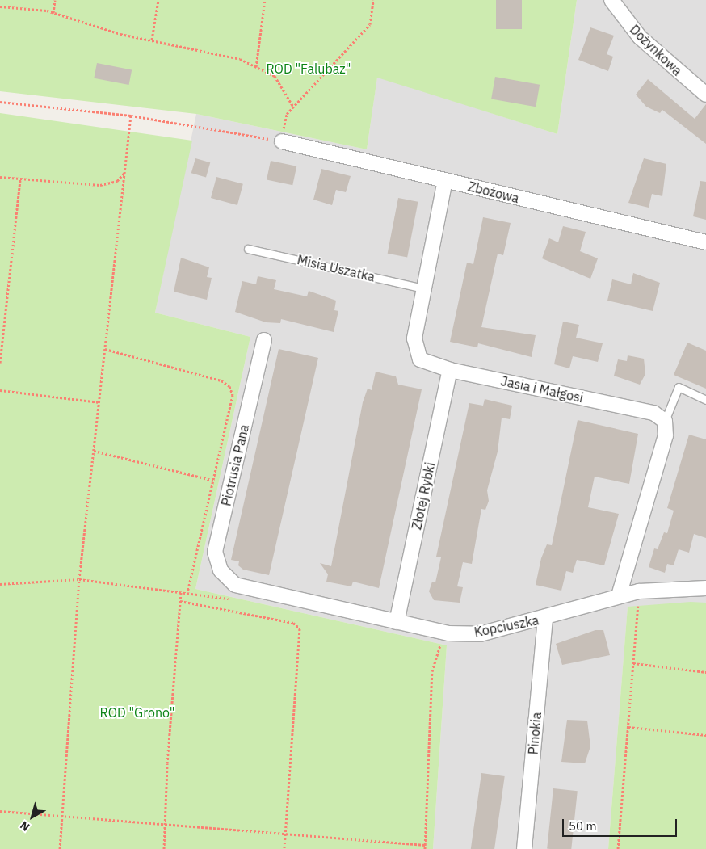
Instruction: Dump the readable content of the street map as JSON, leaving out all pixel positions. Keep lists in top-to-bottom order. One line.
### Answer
{"streets":{"street":["Dożynkowa","Zbożowa","Jasia i Małgosi","Piotrusia Pana","Złotej Rybki","Kopciuszka","Pinokia"],"lane":["Misia Uszatka"]},"crossings":[["Zbożowa","Jasia i Małgosi"],["Misia Uszatka","Jasia i Małgosi"],["Jasia i Małgosi","Złotej Rybki"],["Piotrusia Pana","Kopciuszka"],["Złotej Rybki","Kopciuszka"],["Kopciuszka","Pinokia"]],"parks":["ROD \"Falubaz\"","ROD \"Grono\""],"scale_bar":"50 m","north":"bottom left"}
